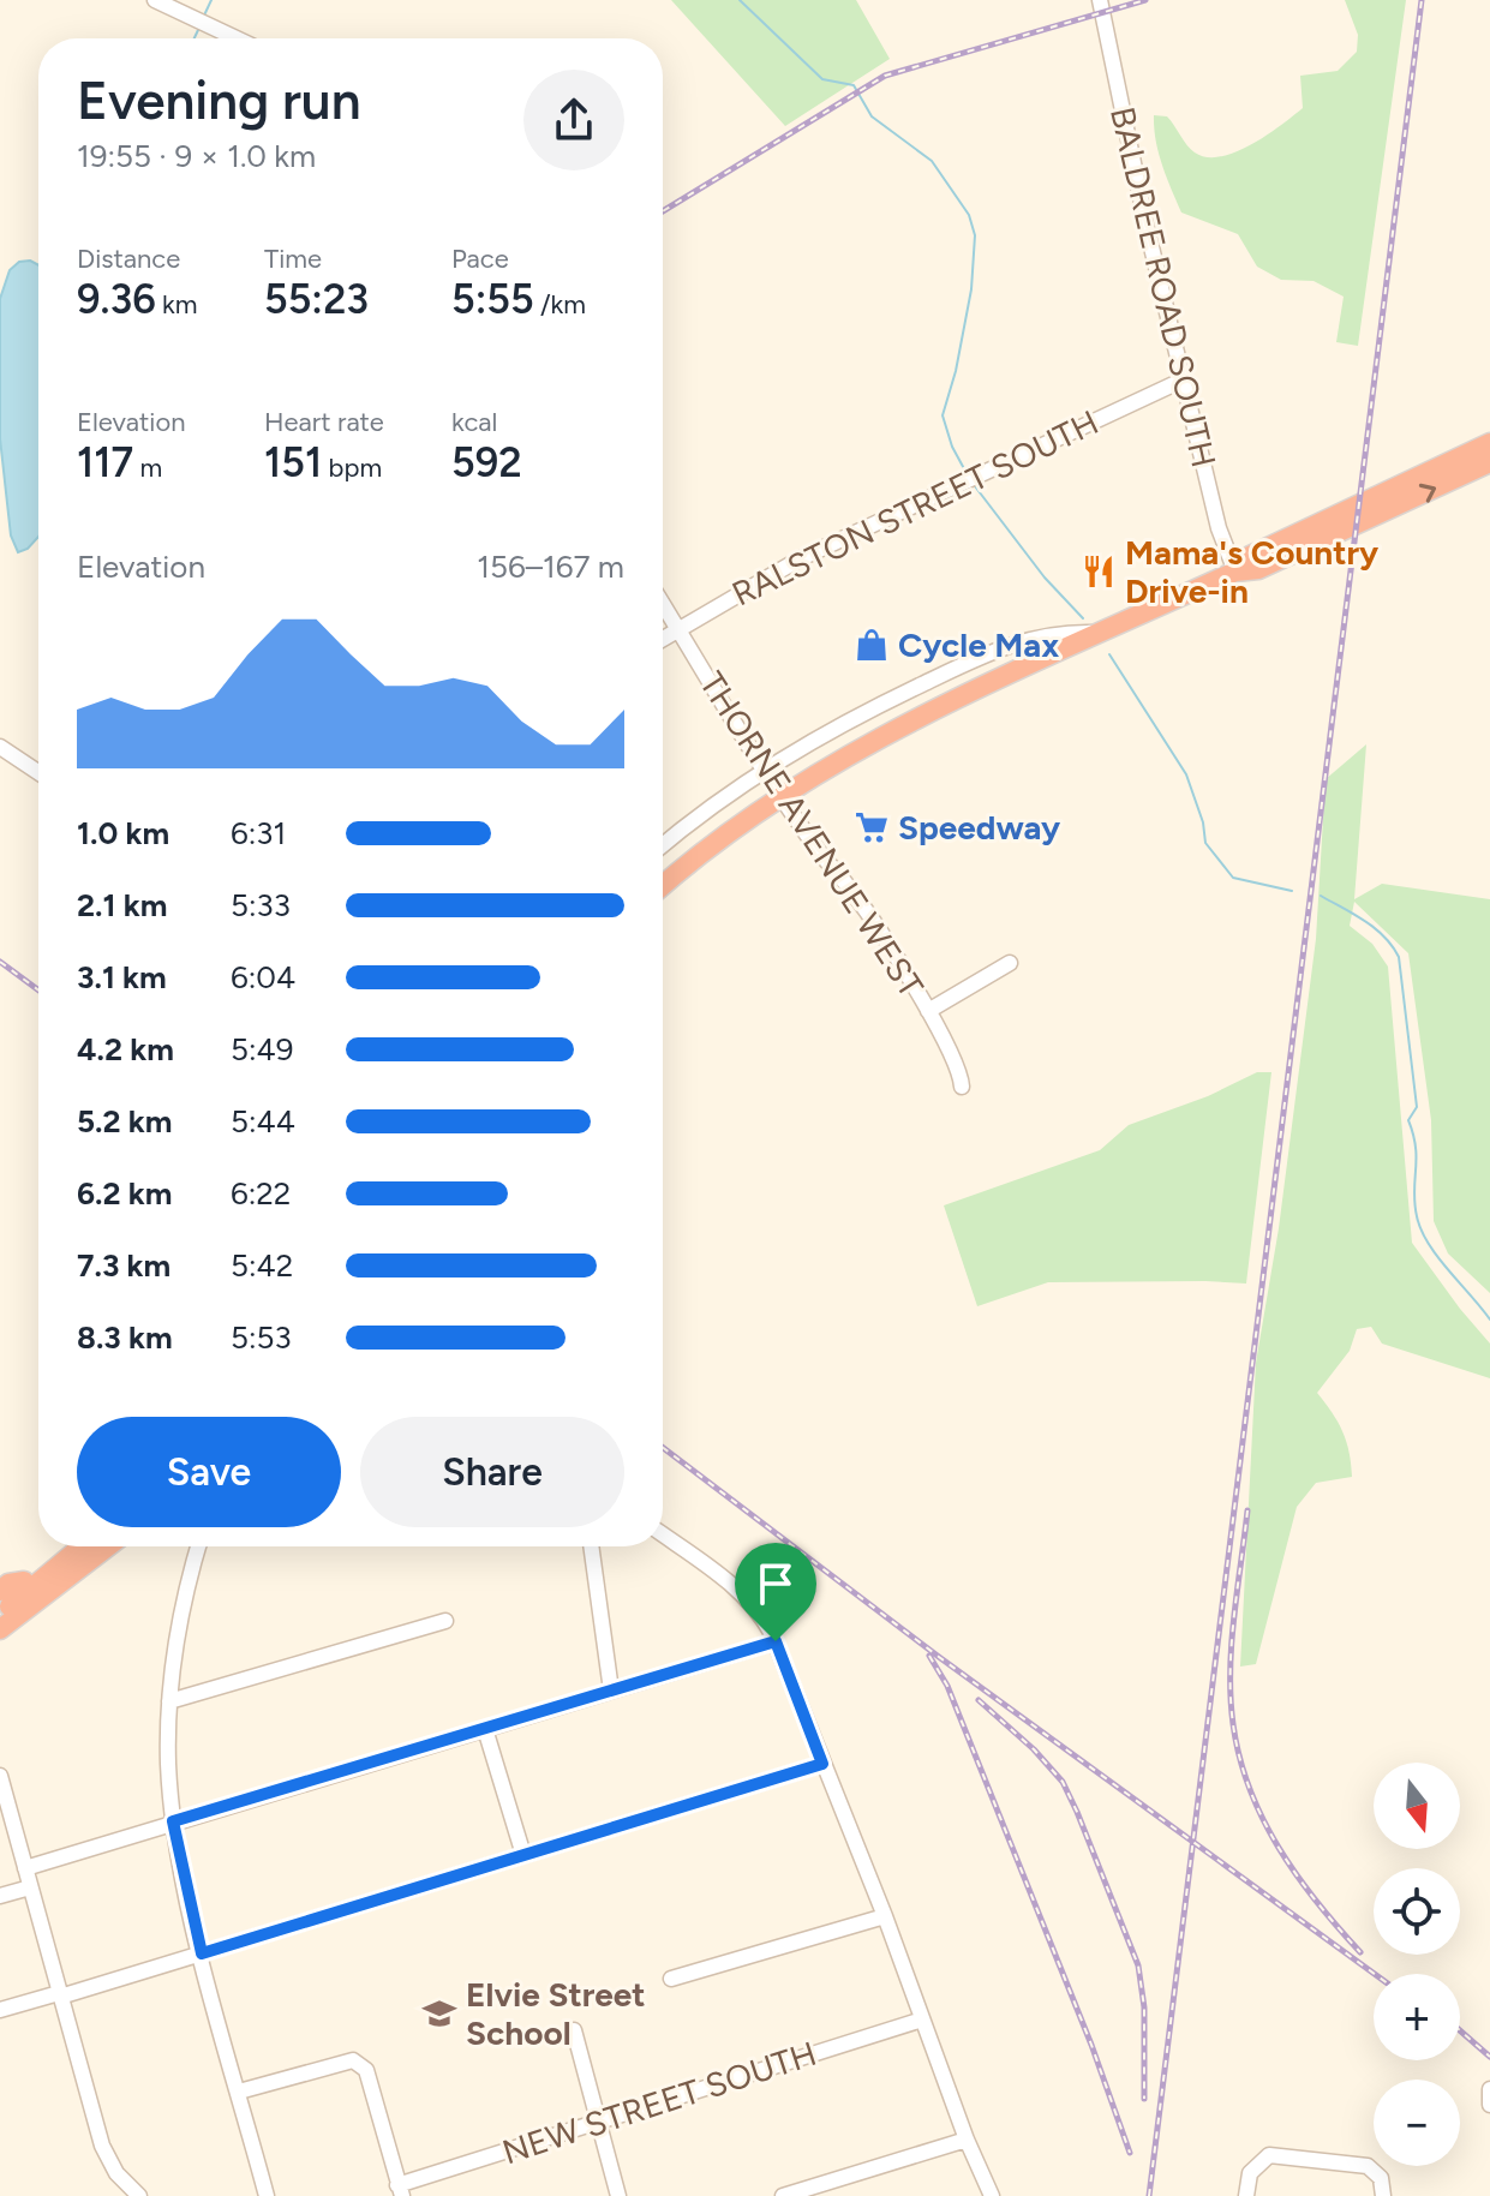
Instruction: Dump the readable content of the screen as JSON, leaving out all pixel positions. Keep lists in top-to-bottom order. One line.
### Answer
{"streets":{"street":["BALDREE ROAD SOUTH","RALSTON STREET SOUTH","THORNE AVENUE WEST","NEW STREET SOUTH"]},"crossings":[["BALDREE ROAD SOUTH","RALSTON STREET SOUTH"],["RALSTON STREET SOUTH","THORNE AVENUE WEST"]],"places":{"restaurant":["Mama's Country Drive-in"],"shop":["Cycle Max"],"supermarket":["Speedway"],"school or university":["Elvie Street School"]},"north":"bottom","page":{"heading":["Evening run","19:55 · 9 × 1.0 km"],"stats":[["Distance","9.36 km"],["Time","55:23"],["Pace","5:55 /km"],["Elevation","117 m"],["Heart rate","151 bpm"],["kcal","592"]],"chart":["Elevation","156–167 m"],"list":[{"name":"1.0 km","note":"6:31"},{"name":"2.1 km","note":"5:33"},{"name":"3.1 km","note":"6:04"},{"name":"4.2 km","note":"5:49"},{"name":"5.2 km","note":"5:44"},{"name":"6.2 km","note":"6:22"},{"name":"7.3 km","note":"5:42"},{"name":"8.3 km","note":"5:53"}],"buttons":["Save","Share"],"map_buttons":["+","−"]}}
